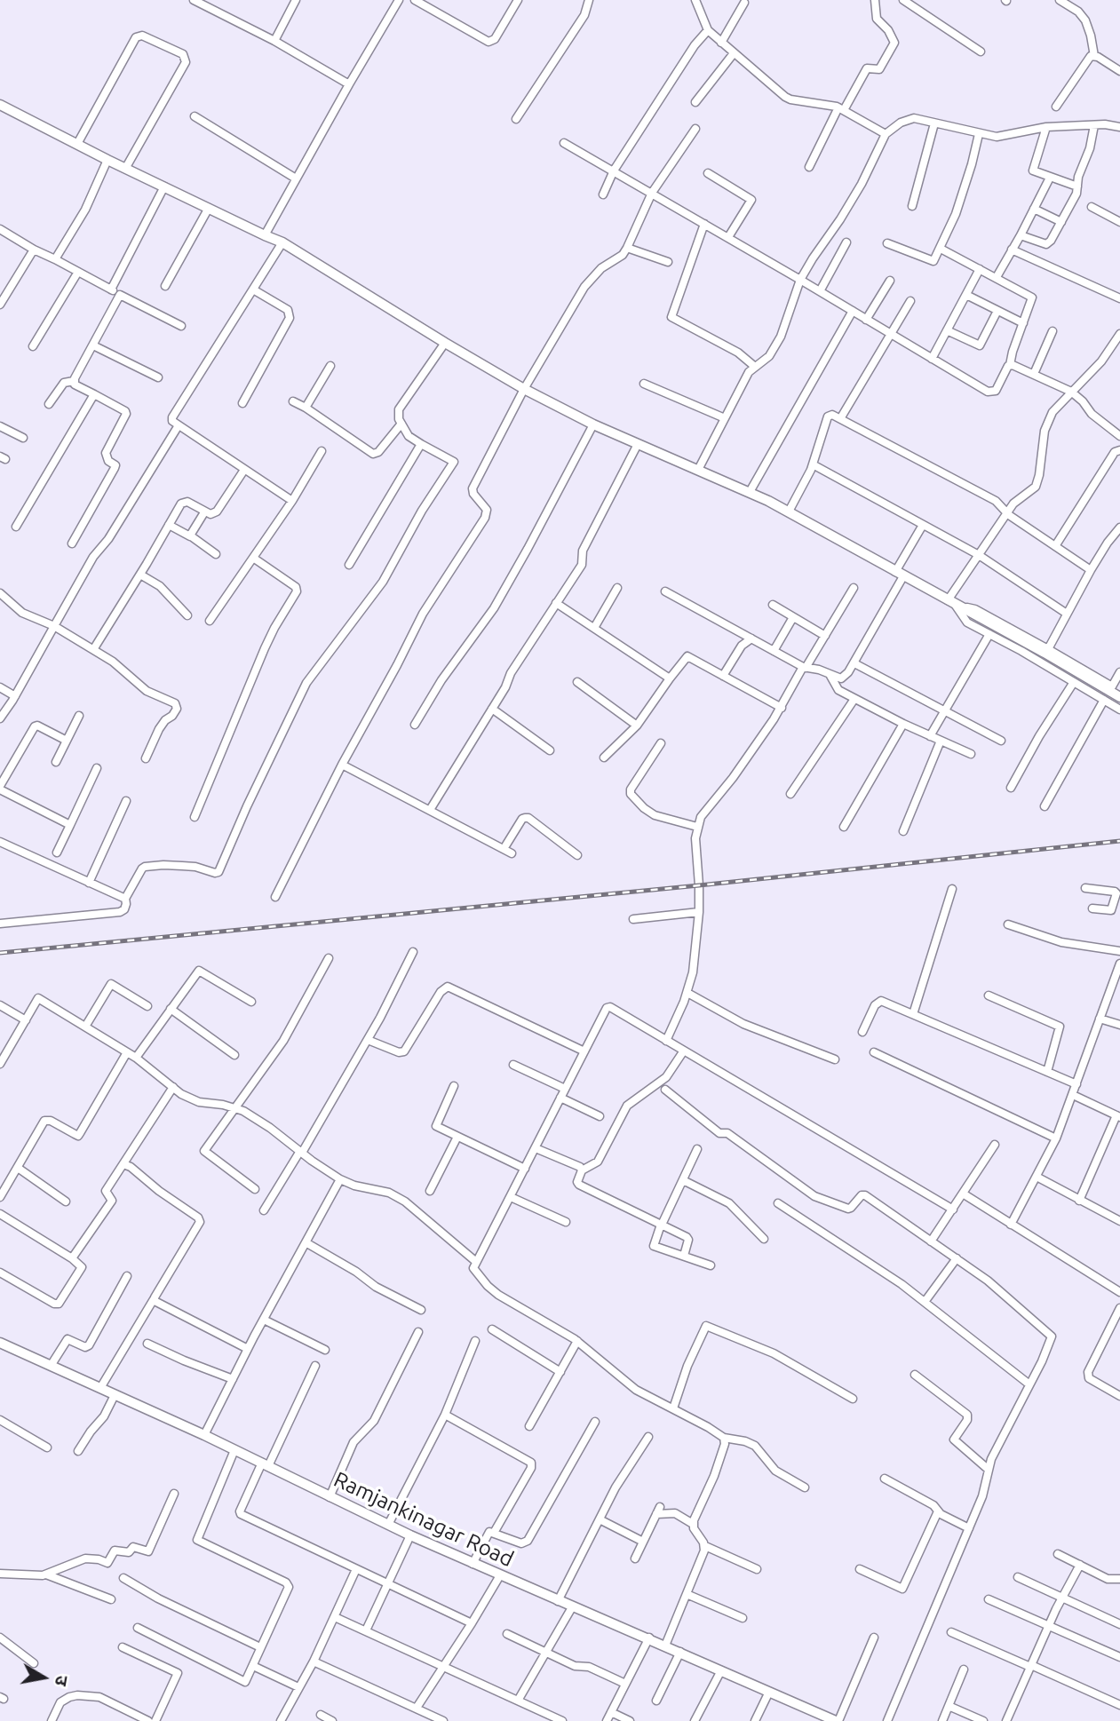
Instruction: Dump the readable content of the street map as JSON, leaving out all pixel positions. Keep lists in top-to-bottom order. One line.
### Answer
{"streets":{"street":["Ramjankinagar Road"]},"north":"right"}
